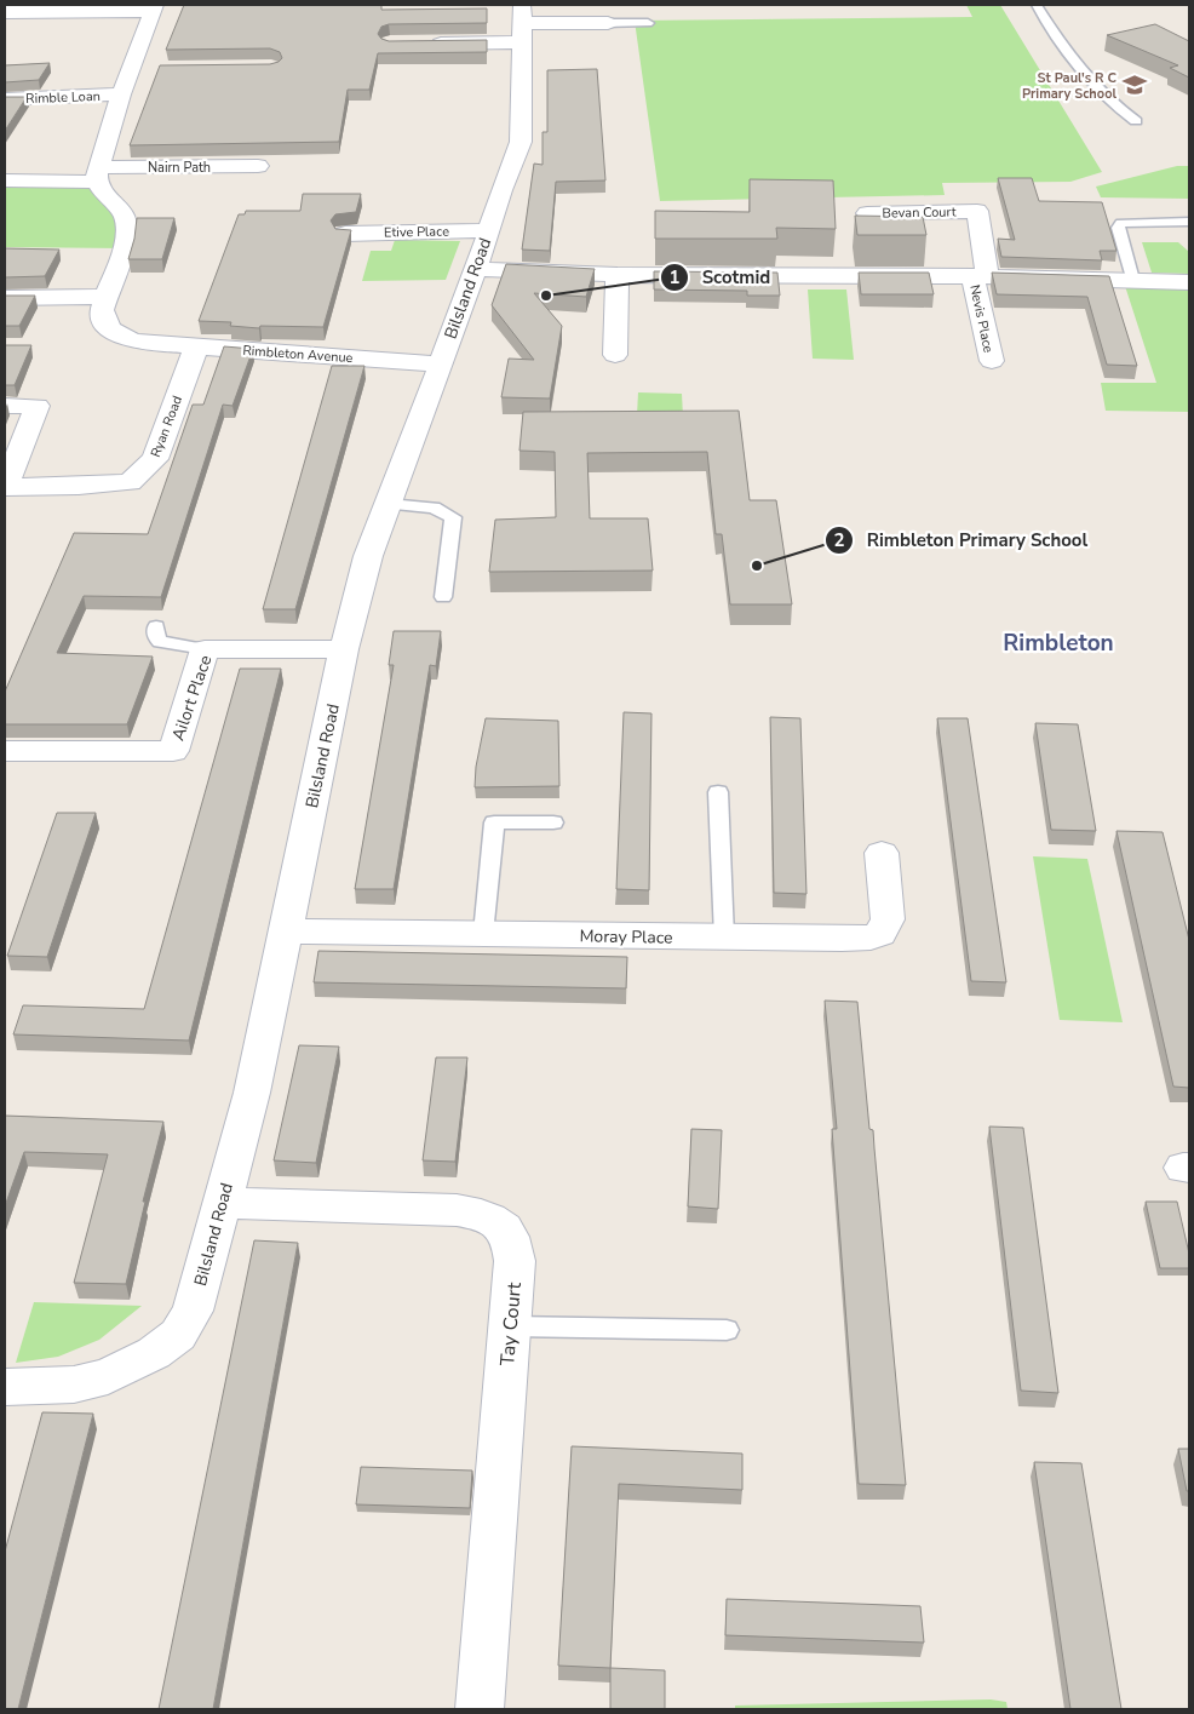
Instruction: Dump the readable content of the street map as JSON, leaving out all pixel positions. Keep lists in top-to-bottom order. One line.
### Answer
{"streets":{"street":["Rimble Loan","Nairn Path","Bevan Court","Etive Place","Bilsland Road","Nevis Place","Rimbleton Avenue","Ryan Road","Ailort Place","Moray Place","Tay Court"]},"crossings":[["Nairn Path","Rimbleton Avenue"],["Bevan Court","Nevis Place"],["Etive Place","Bilsland Road"],["Bilsland Road","Rimbleton Avenue"],["Bilsland Road","Ailort Place"],["Bilsland Road","Moray Place"],["Bilsland Road","Tay Court"],["Rimbleton Avenue","Ryan Road"]],"districts":["Rimbleton"],"places":{"school or university":["St Paul's R C Primary School"],"other":["Scotmid","Rimbleton Primary School"]}}
